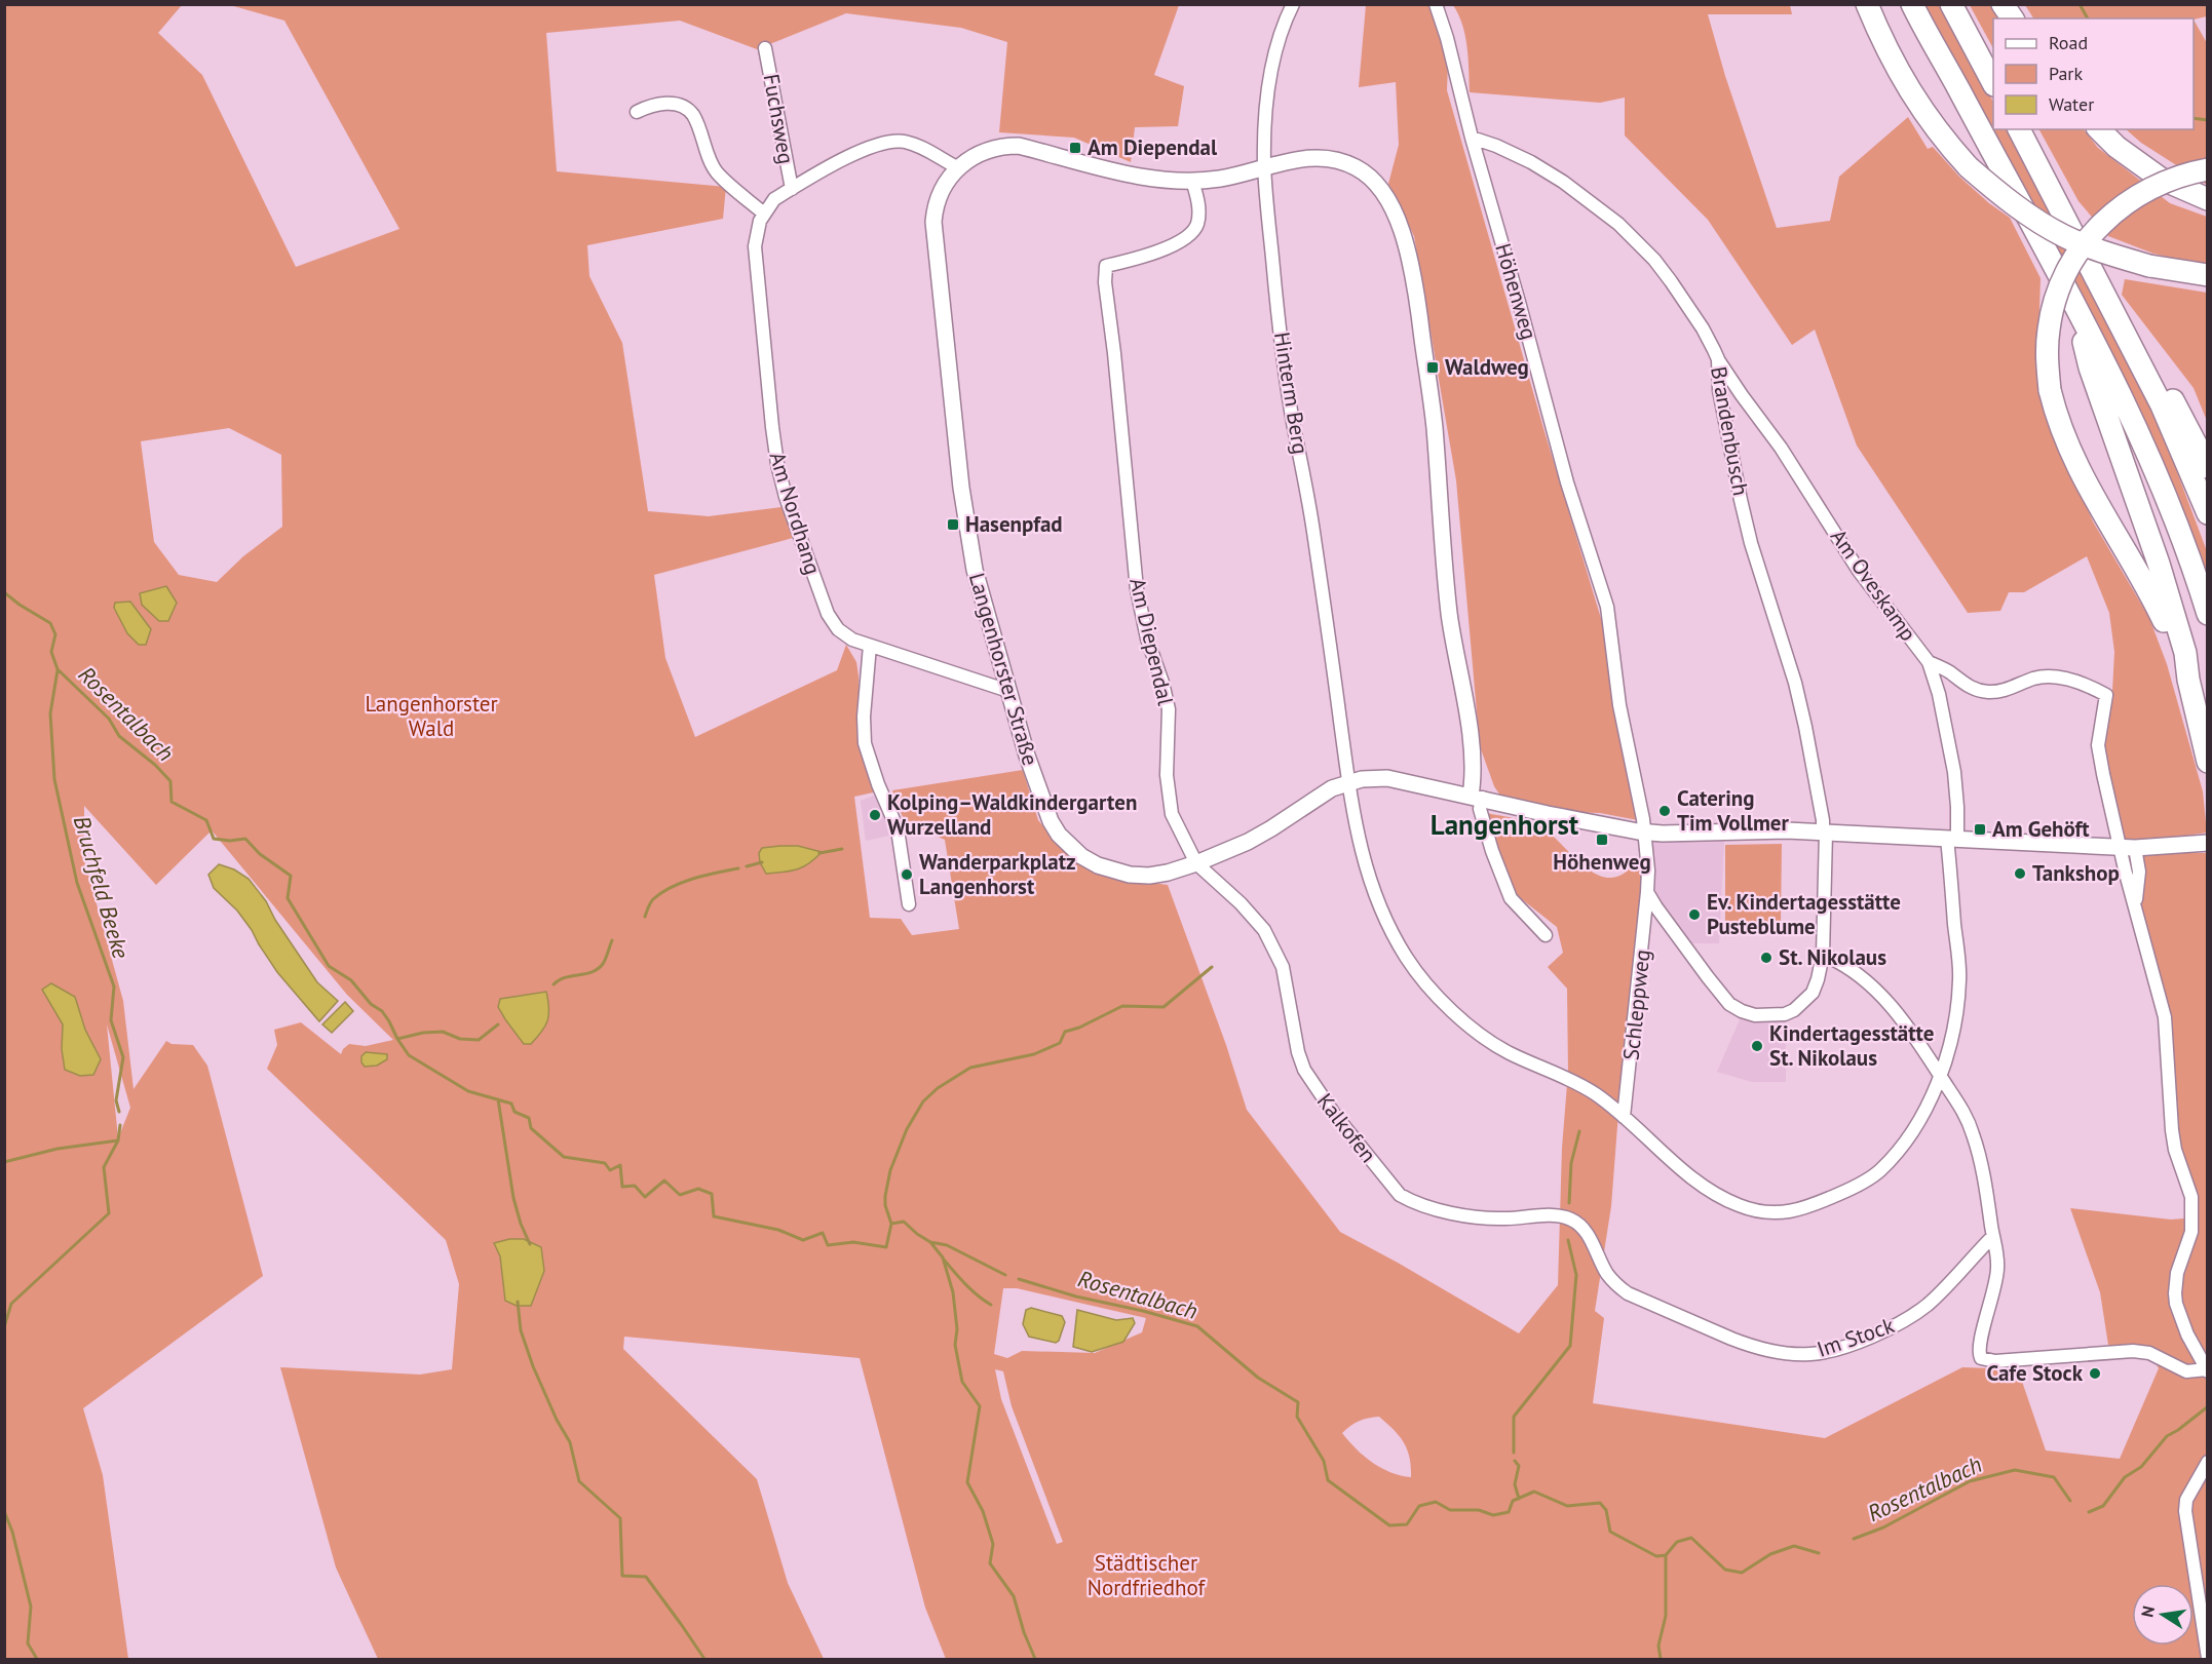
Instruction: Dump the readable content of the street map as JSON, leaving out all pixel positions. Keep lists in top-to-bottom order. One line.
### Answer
{"streets":{"street":["Fuchsweg","Höhenweg","Hinterm Berg","Brandenbusch","Am Nordhang","Am Oveskamp","Am Diependal","Langenhorster Straße","Schleppweg","Kalkofen","Im Stock"]},"crossings":[["Fuchsweg","Am Nordhang"],["Höhenweg","Brandenbusch"],["Höhenweg","Langenhorster Straße"],["Höhenweg","Schleppweg"],["Hinterm Berg","Langenhorster Straße"],["Hinterm Berg","Schleppweg"],["Brandenbusch","Am Oveskamp"],["Brandenbusch","Langenhorster Straße"],["Brandenbusch","Schleppweg"],["Am Nordhang","Langenhorster Straße"],["Am Oveskamp","Langenhorster Straße"],["Am Diependal","Langenhorster Straße"],["Am Diependal","Kalkofen"],["Langenhorster Straße","Kalkofen"],["Kalkofen","Im Stock"]],"districts":["Langenhorst"],"water":["Rosentalbach","Bruchfeld Beeke"],"parks":["Langenhorster Wald","Städtischer Nordfriedhof"],"places":{"transit":["Am Diependal","Waldweg","Hasenpfad","Am Gehöft","Höhenweg"],"other":["Catering Tim Vollmer","Kolping–Waldkindergarten Wurzelland","Tankshop","Wanderparkplatz Langenhorst","Ev. Kindertagesstätte Pusteblume","St. Nikolaus","Kindertagesstätte St. Nikolaus","Cafe Stock"]},"legend":["Road","Park","Water"],"north":"left"}
